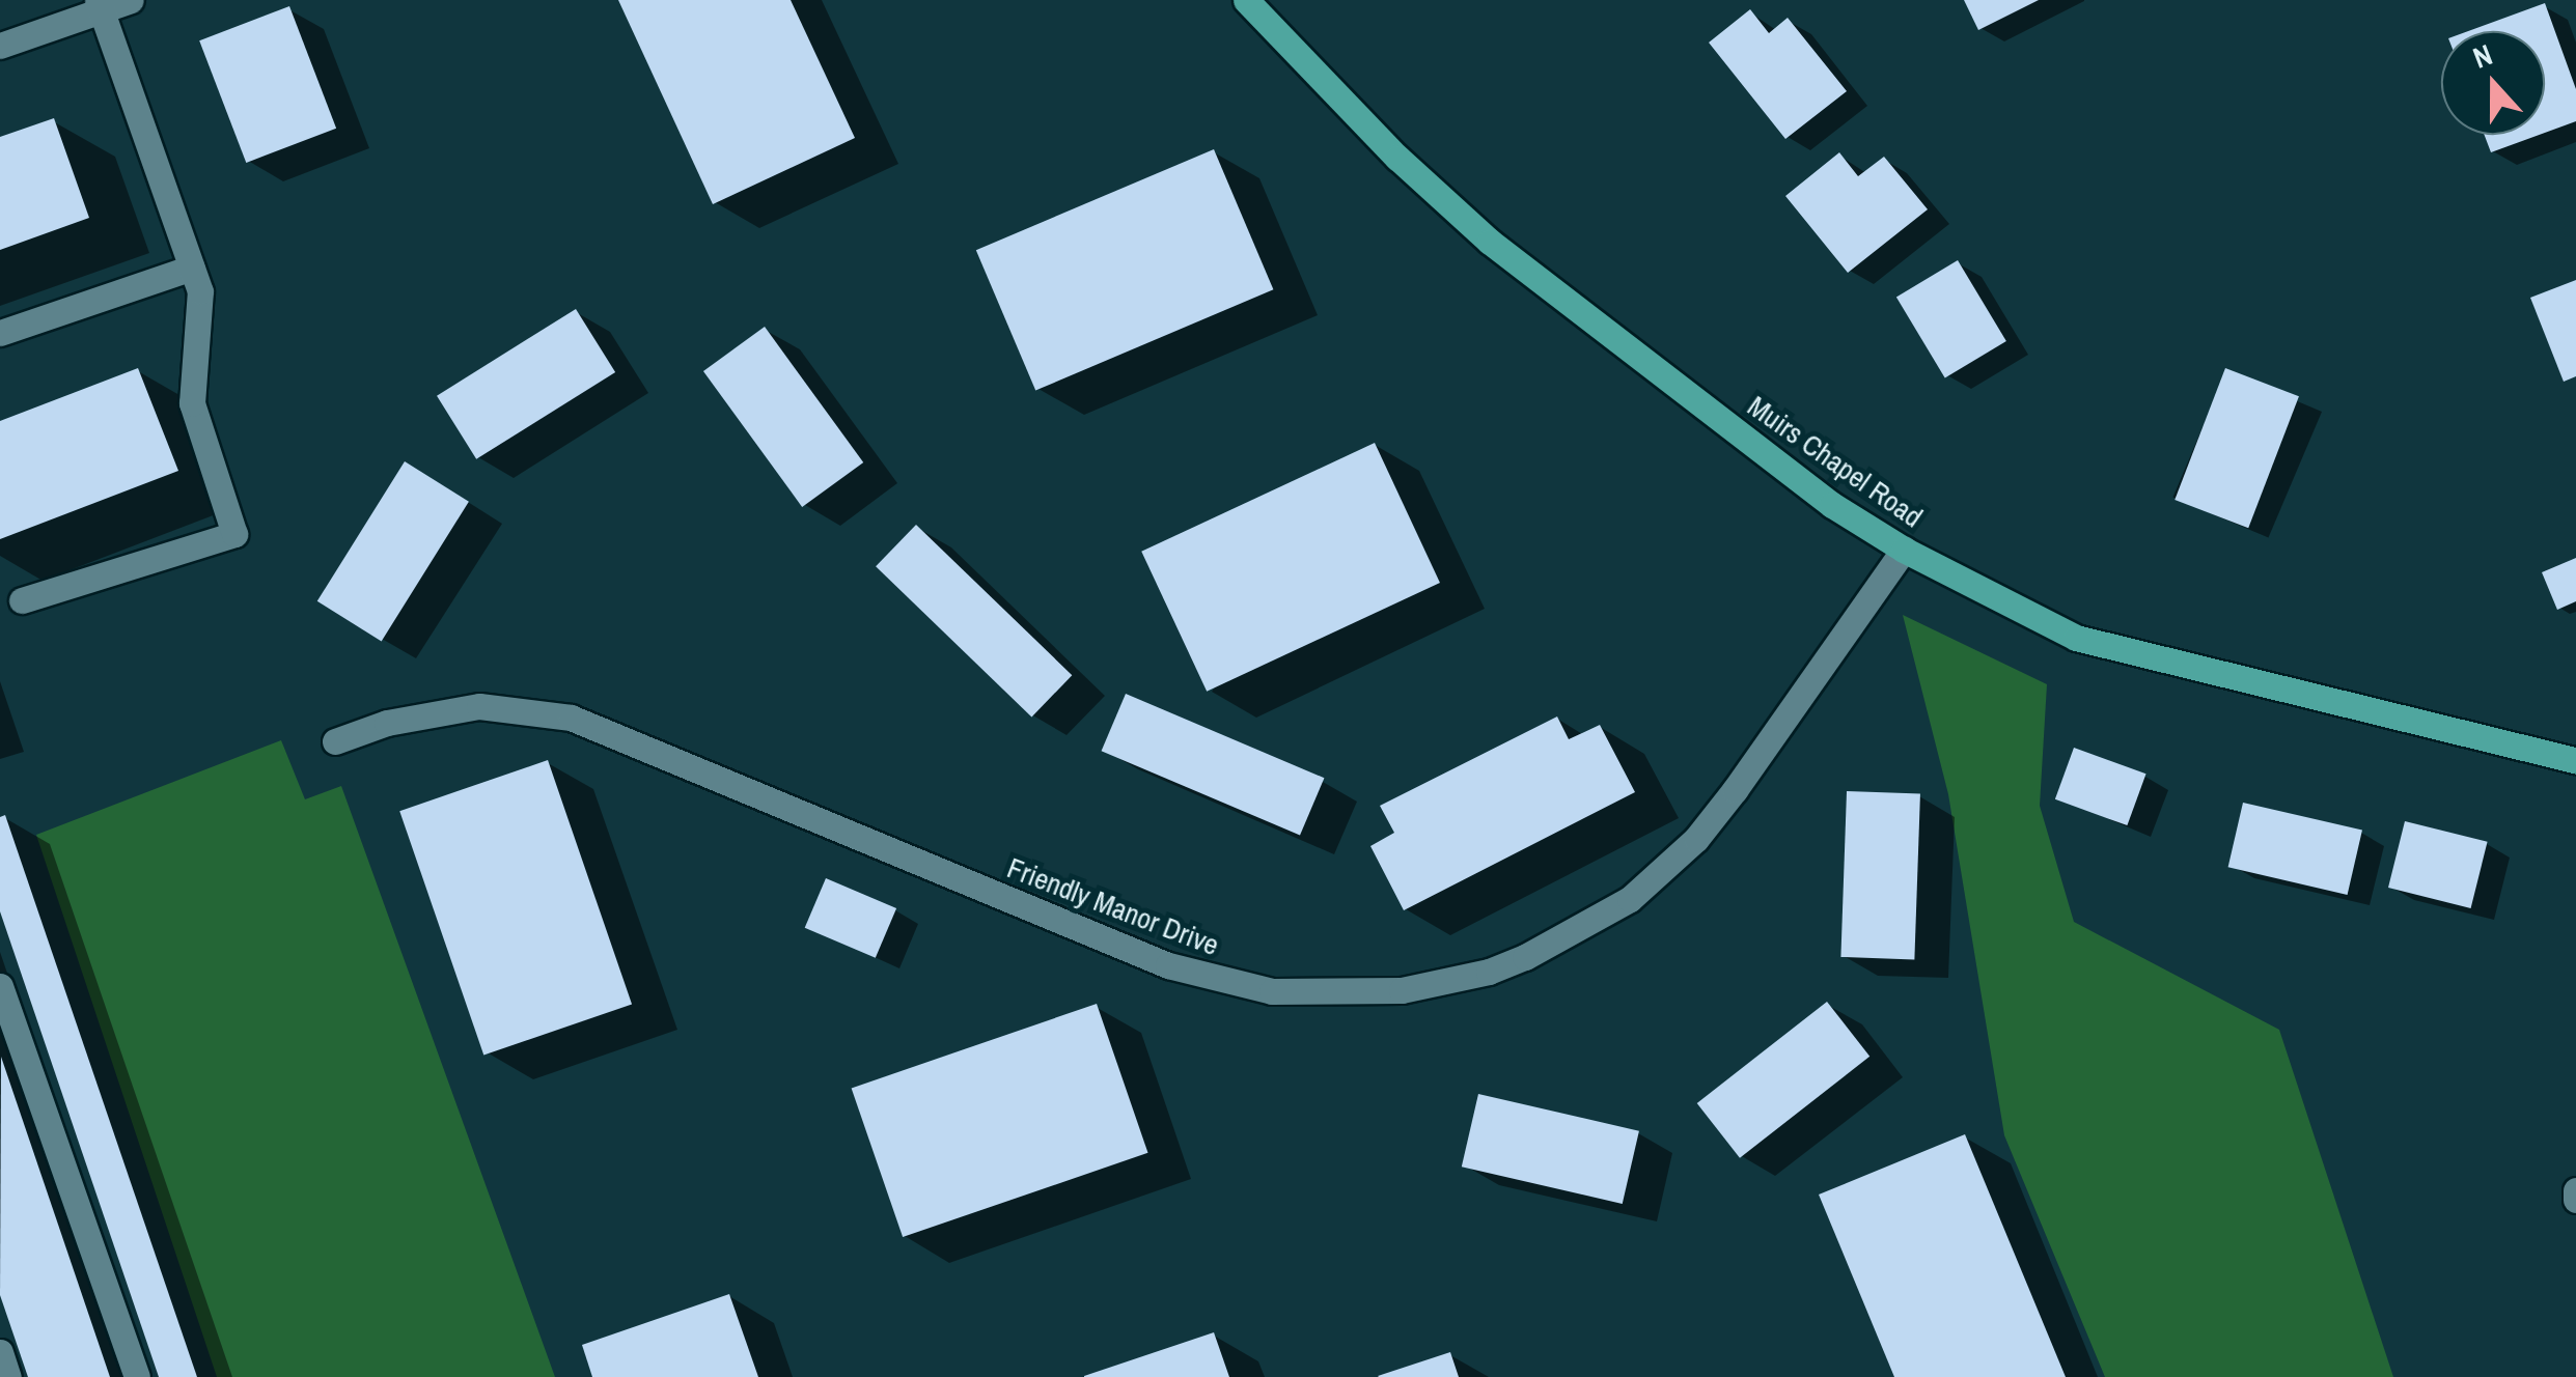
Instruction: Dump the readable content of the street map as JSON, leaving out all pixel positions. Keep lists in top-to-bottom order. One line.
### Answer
{"streets":{"main road":["Muirs Chapel Road"],"street":["Friendly Manor Drive"]},"crossings":[["Muirs Chapel Road","Friendly Manor Drive"]],"north":"top"}
